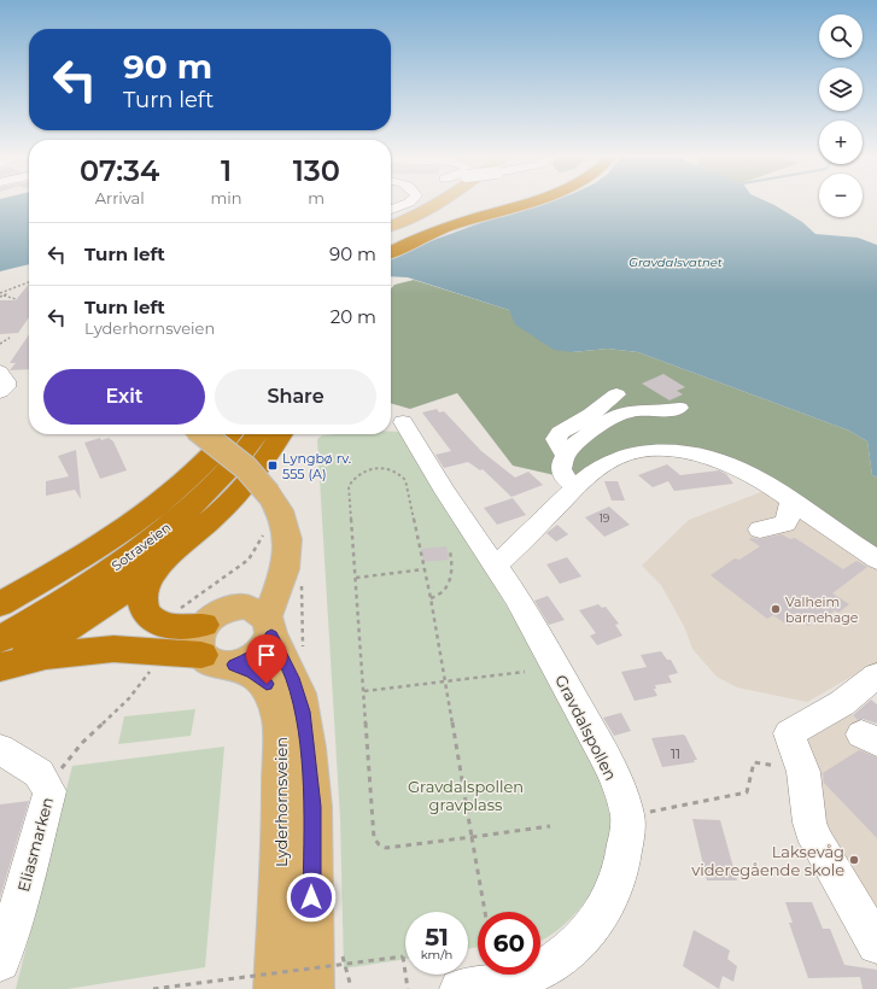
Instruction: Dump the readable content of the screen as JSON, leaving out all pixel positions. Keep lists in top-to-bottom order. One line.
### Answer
{"streets":{"highway":["Sotraveien"],"main road":["Lyderhornsveien"],"street":["Gravdalspollen","Eliasmarken"]},"water":["Gravdalsvatnet"],"parks":["Gravdalspollen gravplass"],"places":{"transit":["Lyngbø rv. 555 (A)"],"other":["Valheim barnehage","Laksevåg videregående skole"]},"house_numbers":["19","11"],"page":{"map_buttons":["+","−"],"turn":["90 m","Turn left"],"eta":["07:34","Arrival","1","min","130","m"],"list":[{"name":"Turn left","value":"90 m"},{"name":"Turn left","note":"Lyderhornsveien","value":"20 m"}],"buttons":["Exit","Share"],"speed":"51 km/h","limit":"60"}}
